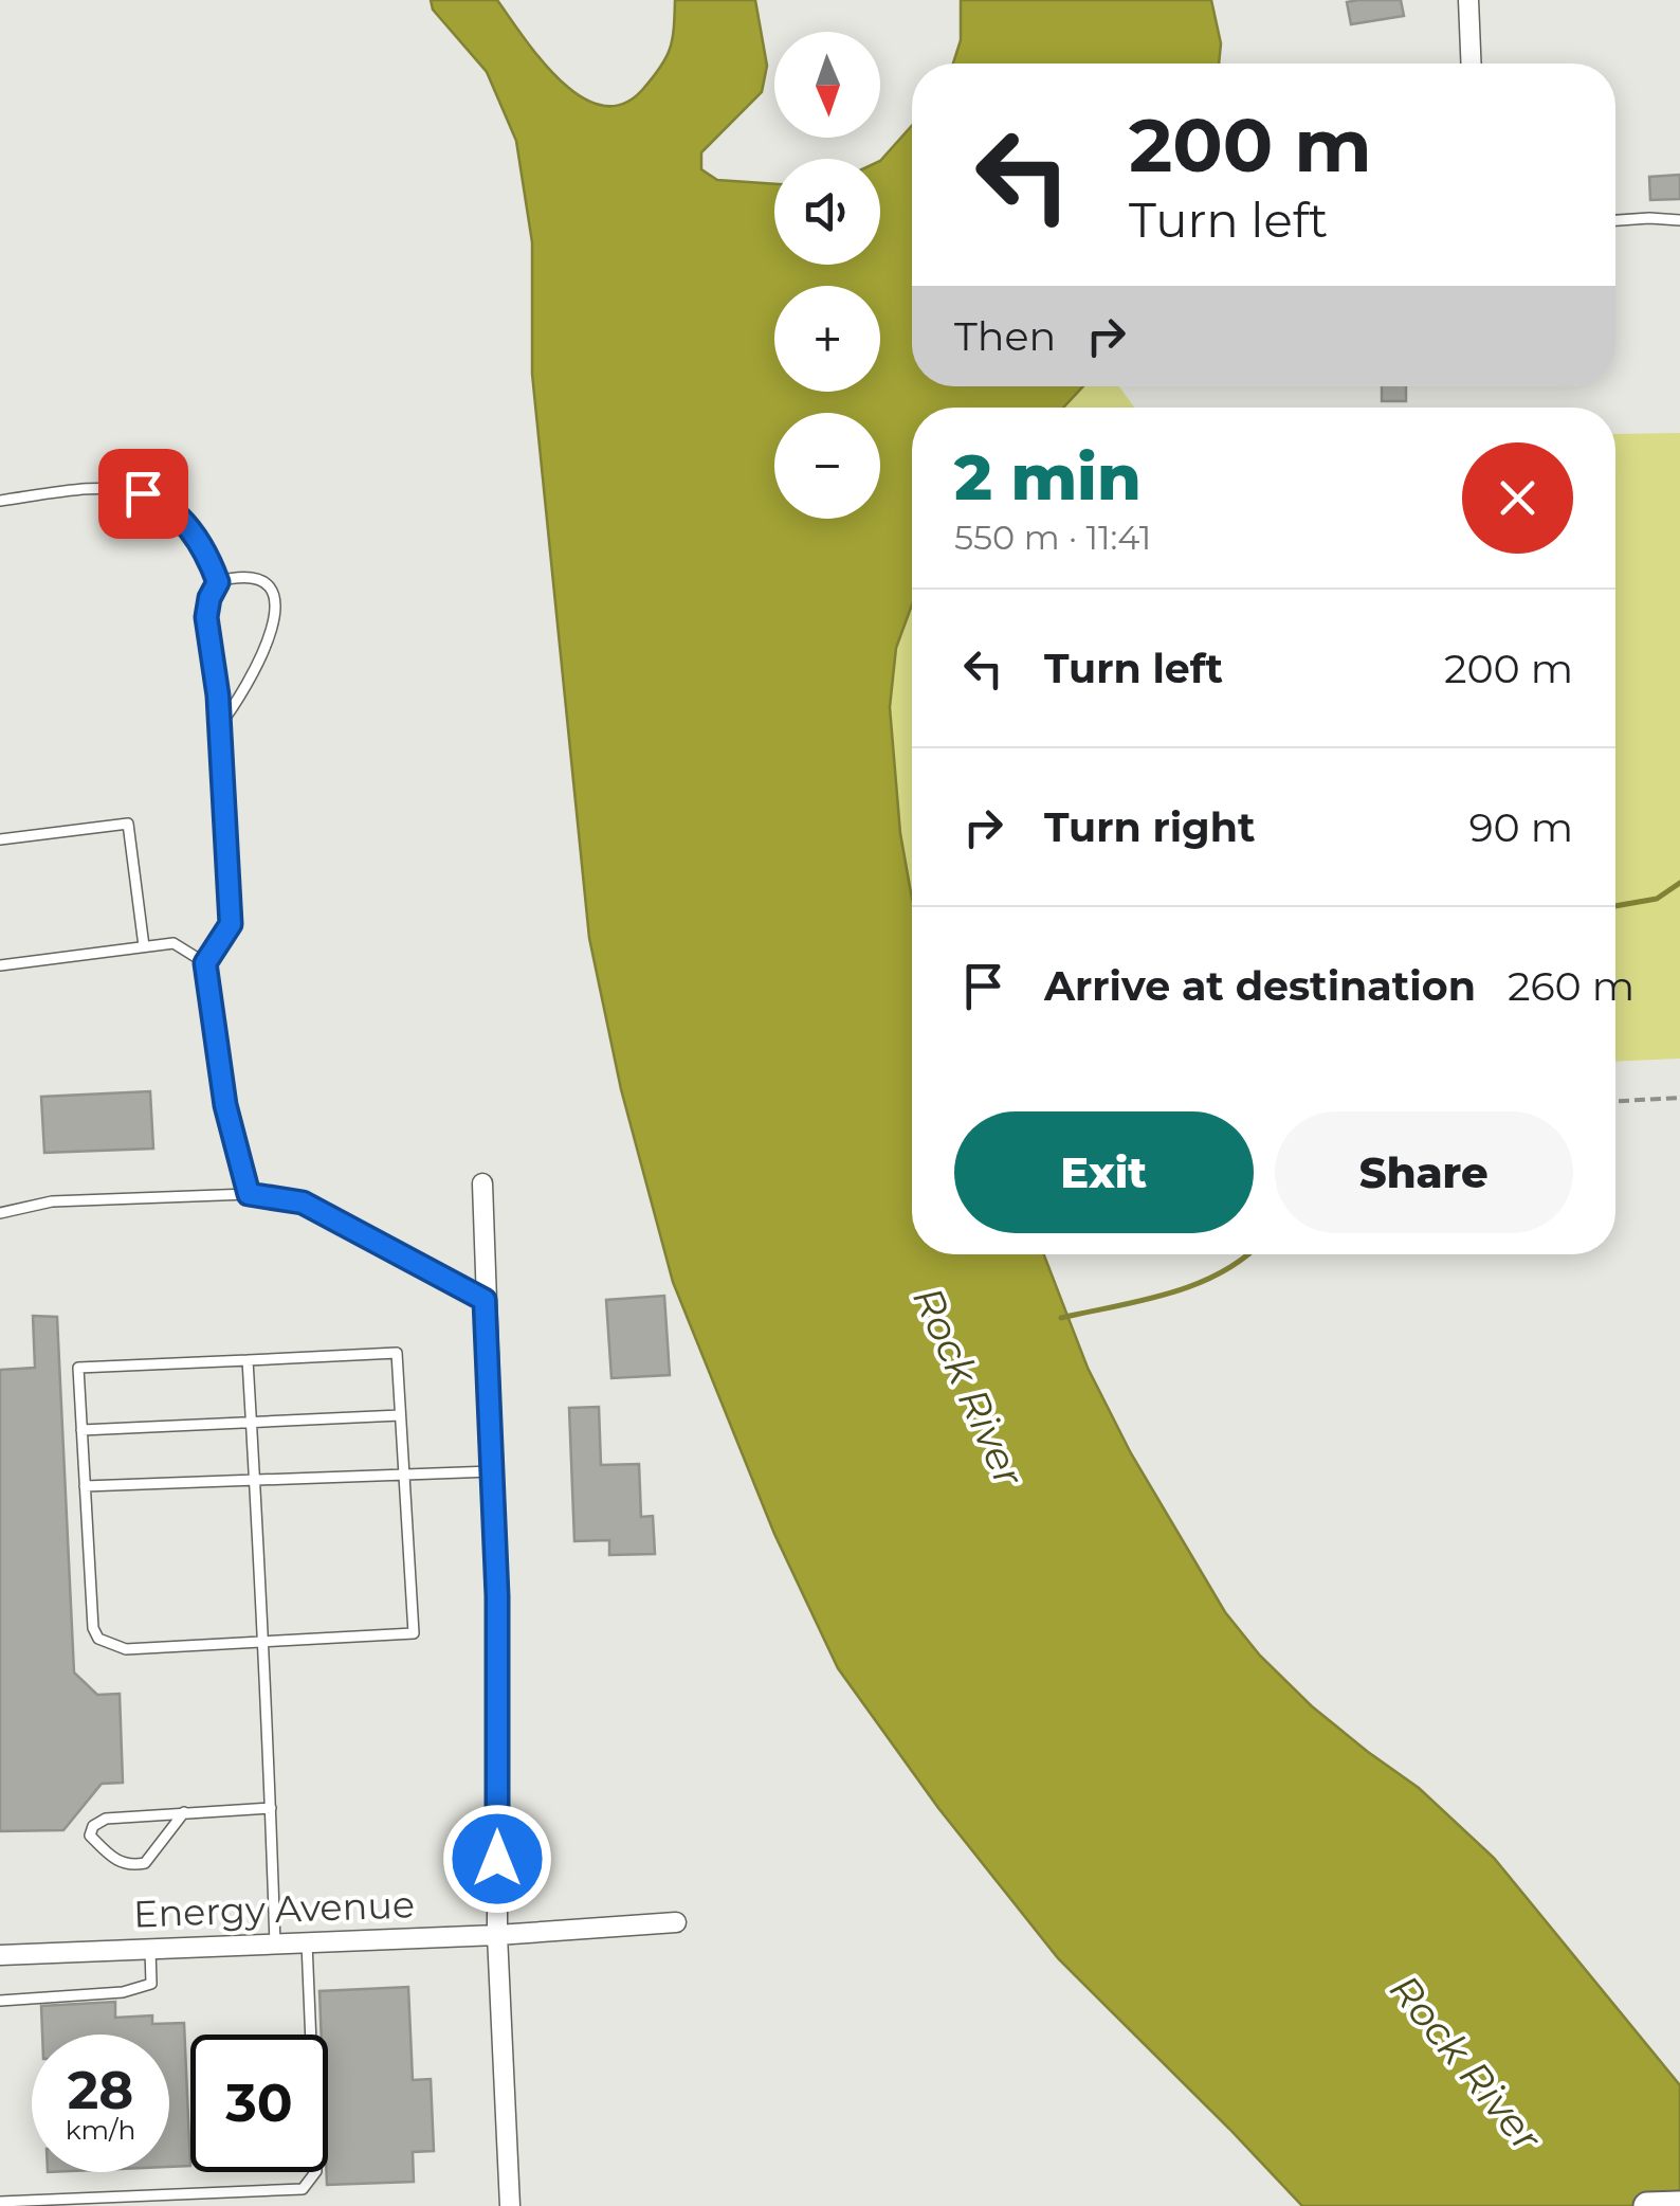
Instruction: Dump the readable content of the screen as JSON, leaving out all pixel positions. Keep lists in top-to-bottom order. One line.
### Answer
{"streets":{"street":["Energy Avenue"]},"water":["Rock River"],"north":"bottom","page":{"map_buttons":["+","−"],"turn":["200 m","Turn left"],"then":"Then","heading":["2 min","550 m · 11:41"],"list":[{"name":"Turn left","value":"200 m"},{"name":"Turn right","value":"90 m"},{"name":"Arrive at destination","value":"260 m"}],"buttons":["Exit","Share"],"speed":"28 km/h","limit":"30"}}
